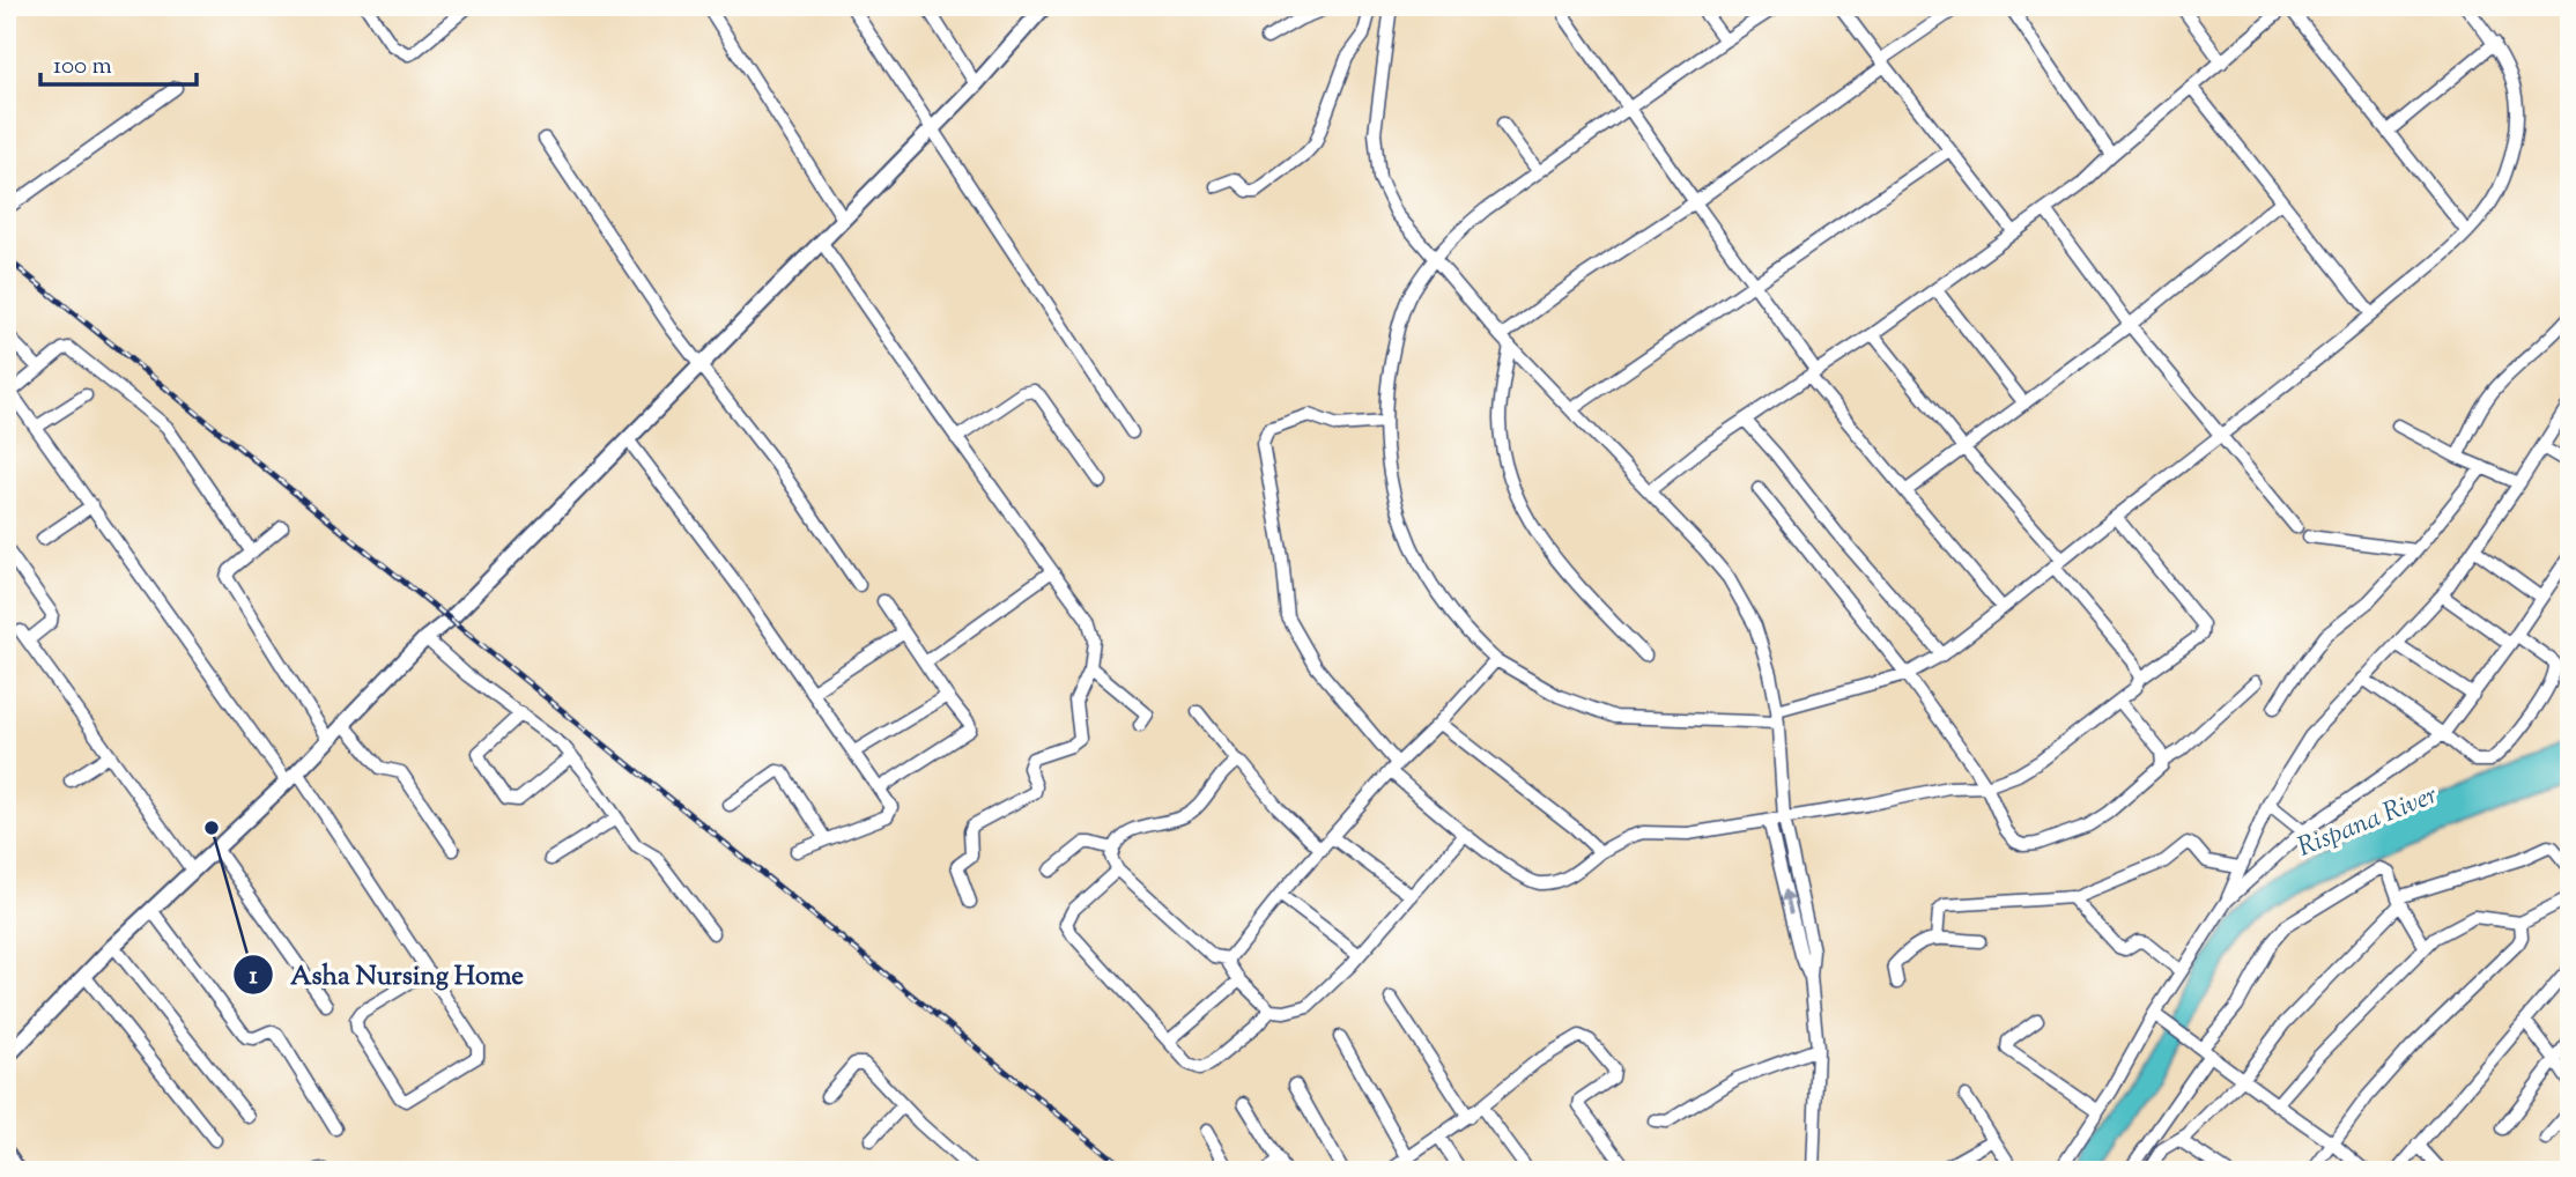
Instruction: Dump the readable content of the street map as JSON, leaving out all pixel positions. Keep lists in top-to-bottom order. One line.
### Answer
{"water":["Rispana River"],"places":["Asha Nursing Home"],"scale_bar":"100 m"}
